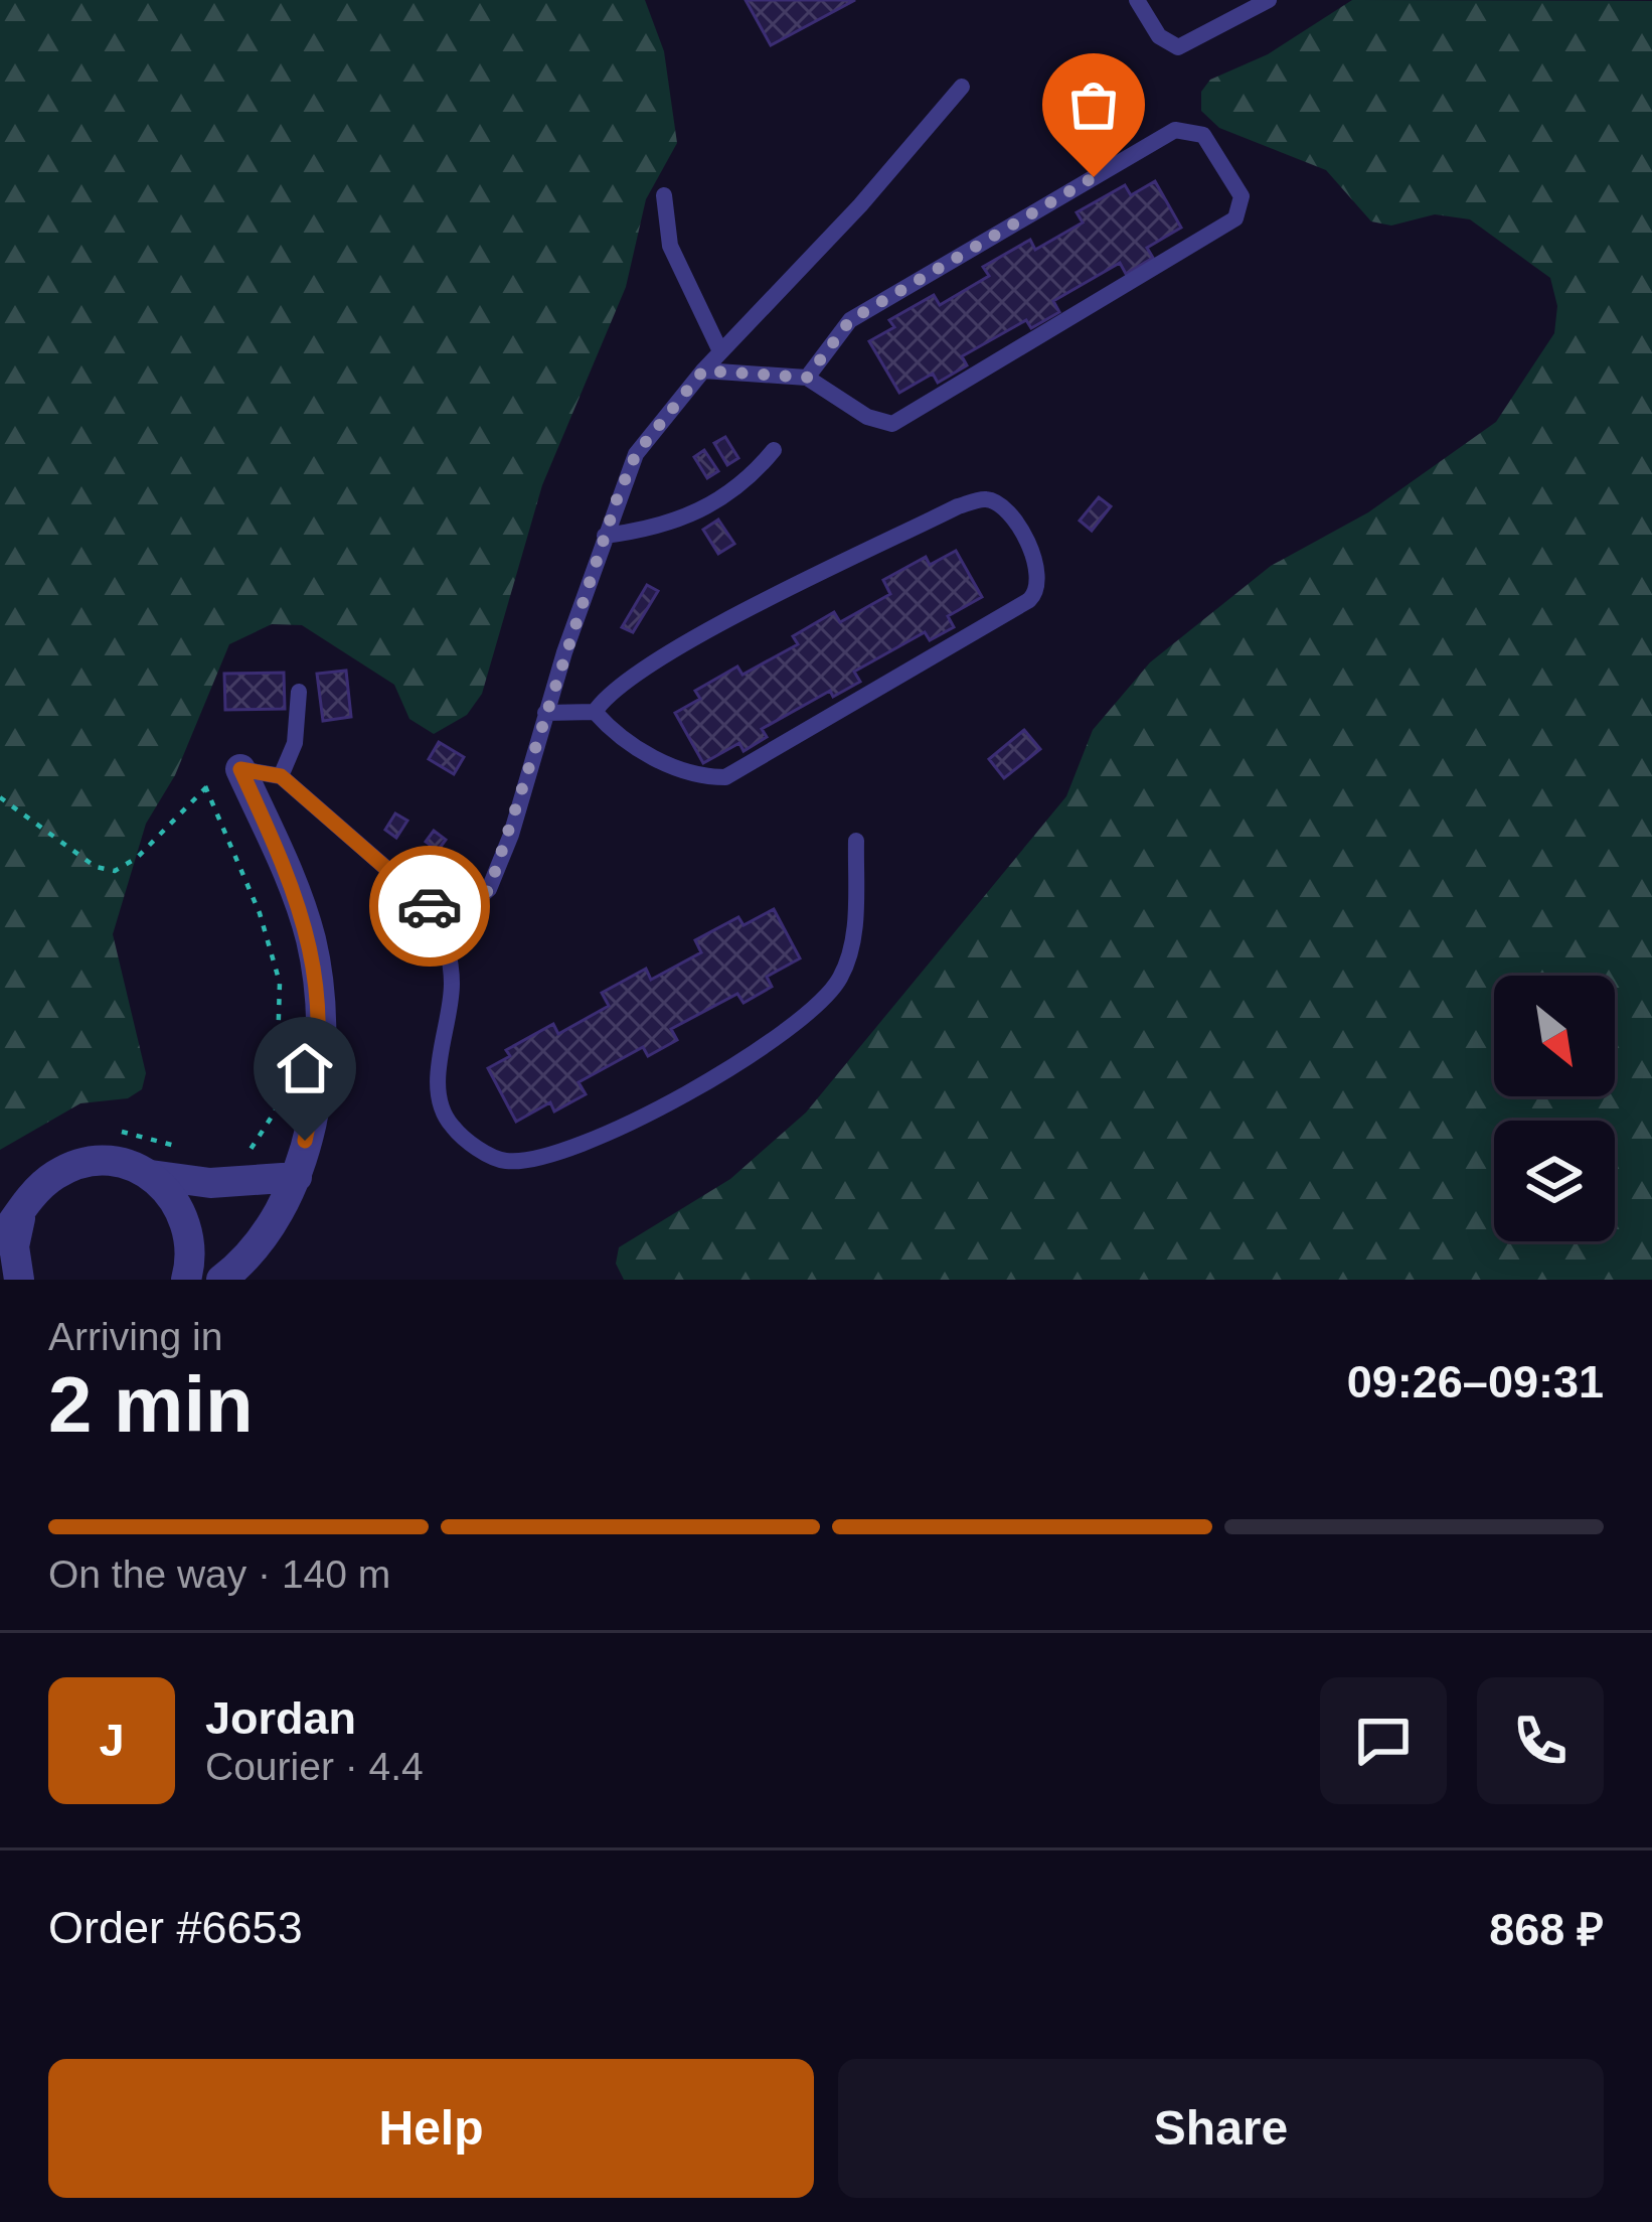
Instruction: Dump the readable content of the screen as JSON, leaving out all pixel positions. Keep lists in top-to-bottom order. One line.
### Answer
{"north":"bottom right","page":{"heading":["2 min","Arriving in","09:26–09:31"],"panel":["Jordan","Courier · 4.4","Order #6653","868 ₽"],"bar":"On the way · 140 m","round":"J","buttons":["Help","Share"]}}
